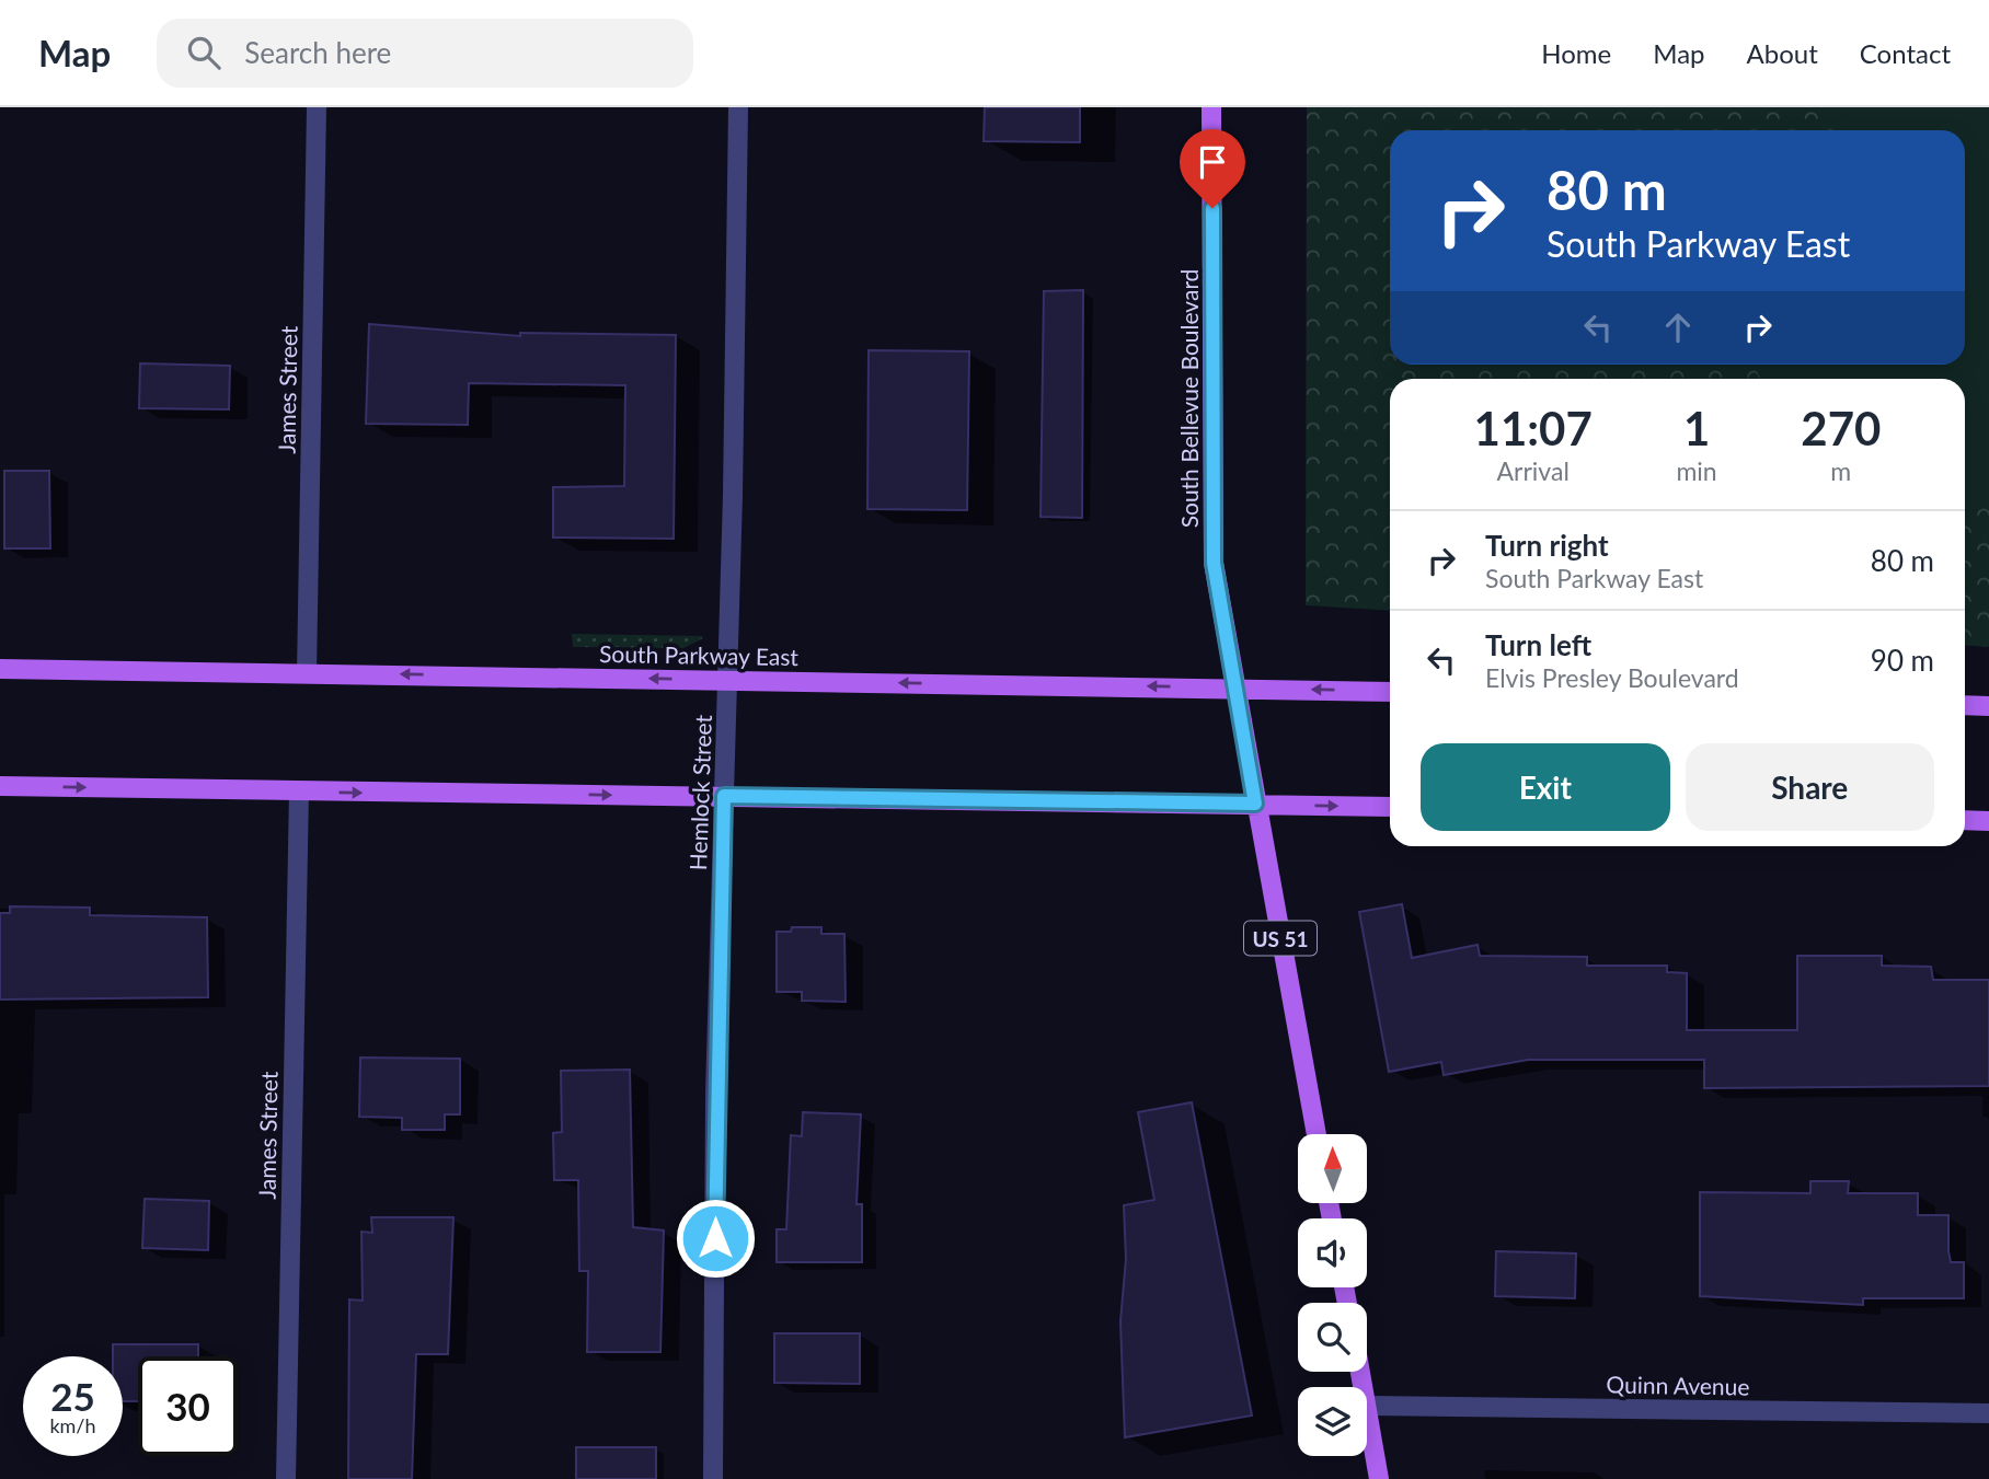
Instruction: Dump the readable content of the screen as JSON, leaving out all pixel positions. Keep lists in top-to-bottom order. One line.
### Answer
{"streets":{"main road":["South Bellevue Boulevard","South Parkway East","US 51"],"street":["James Street","Hemlock Street","Quinn Avenue"]},"crossings":[["James Street","South Parkway East"],["South Bellevue Boulevard","South Parkway East"],["South Bellevue Boulevard","US 51"],["South Parkway East","Hemlock Street"],["South Parkway East","US 51"]],"north":"top","page":{"header":"Map","search":"Search here","nav":["Home","Map","About","Contact"],"turn":["80 m","South Parkway East"],"eta":["11:07","Arrival","1","min","270","m"],"list":[{"name":"Turn right","note":"South Parkway East","value":"80 m"},{"name":"Turn left","note":"Elvis Presley Boulevard","value":"90 m"}],"buttons":["Exit","Share"],"speed":"25 km/h","limit":"30"}}
